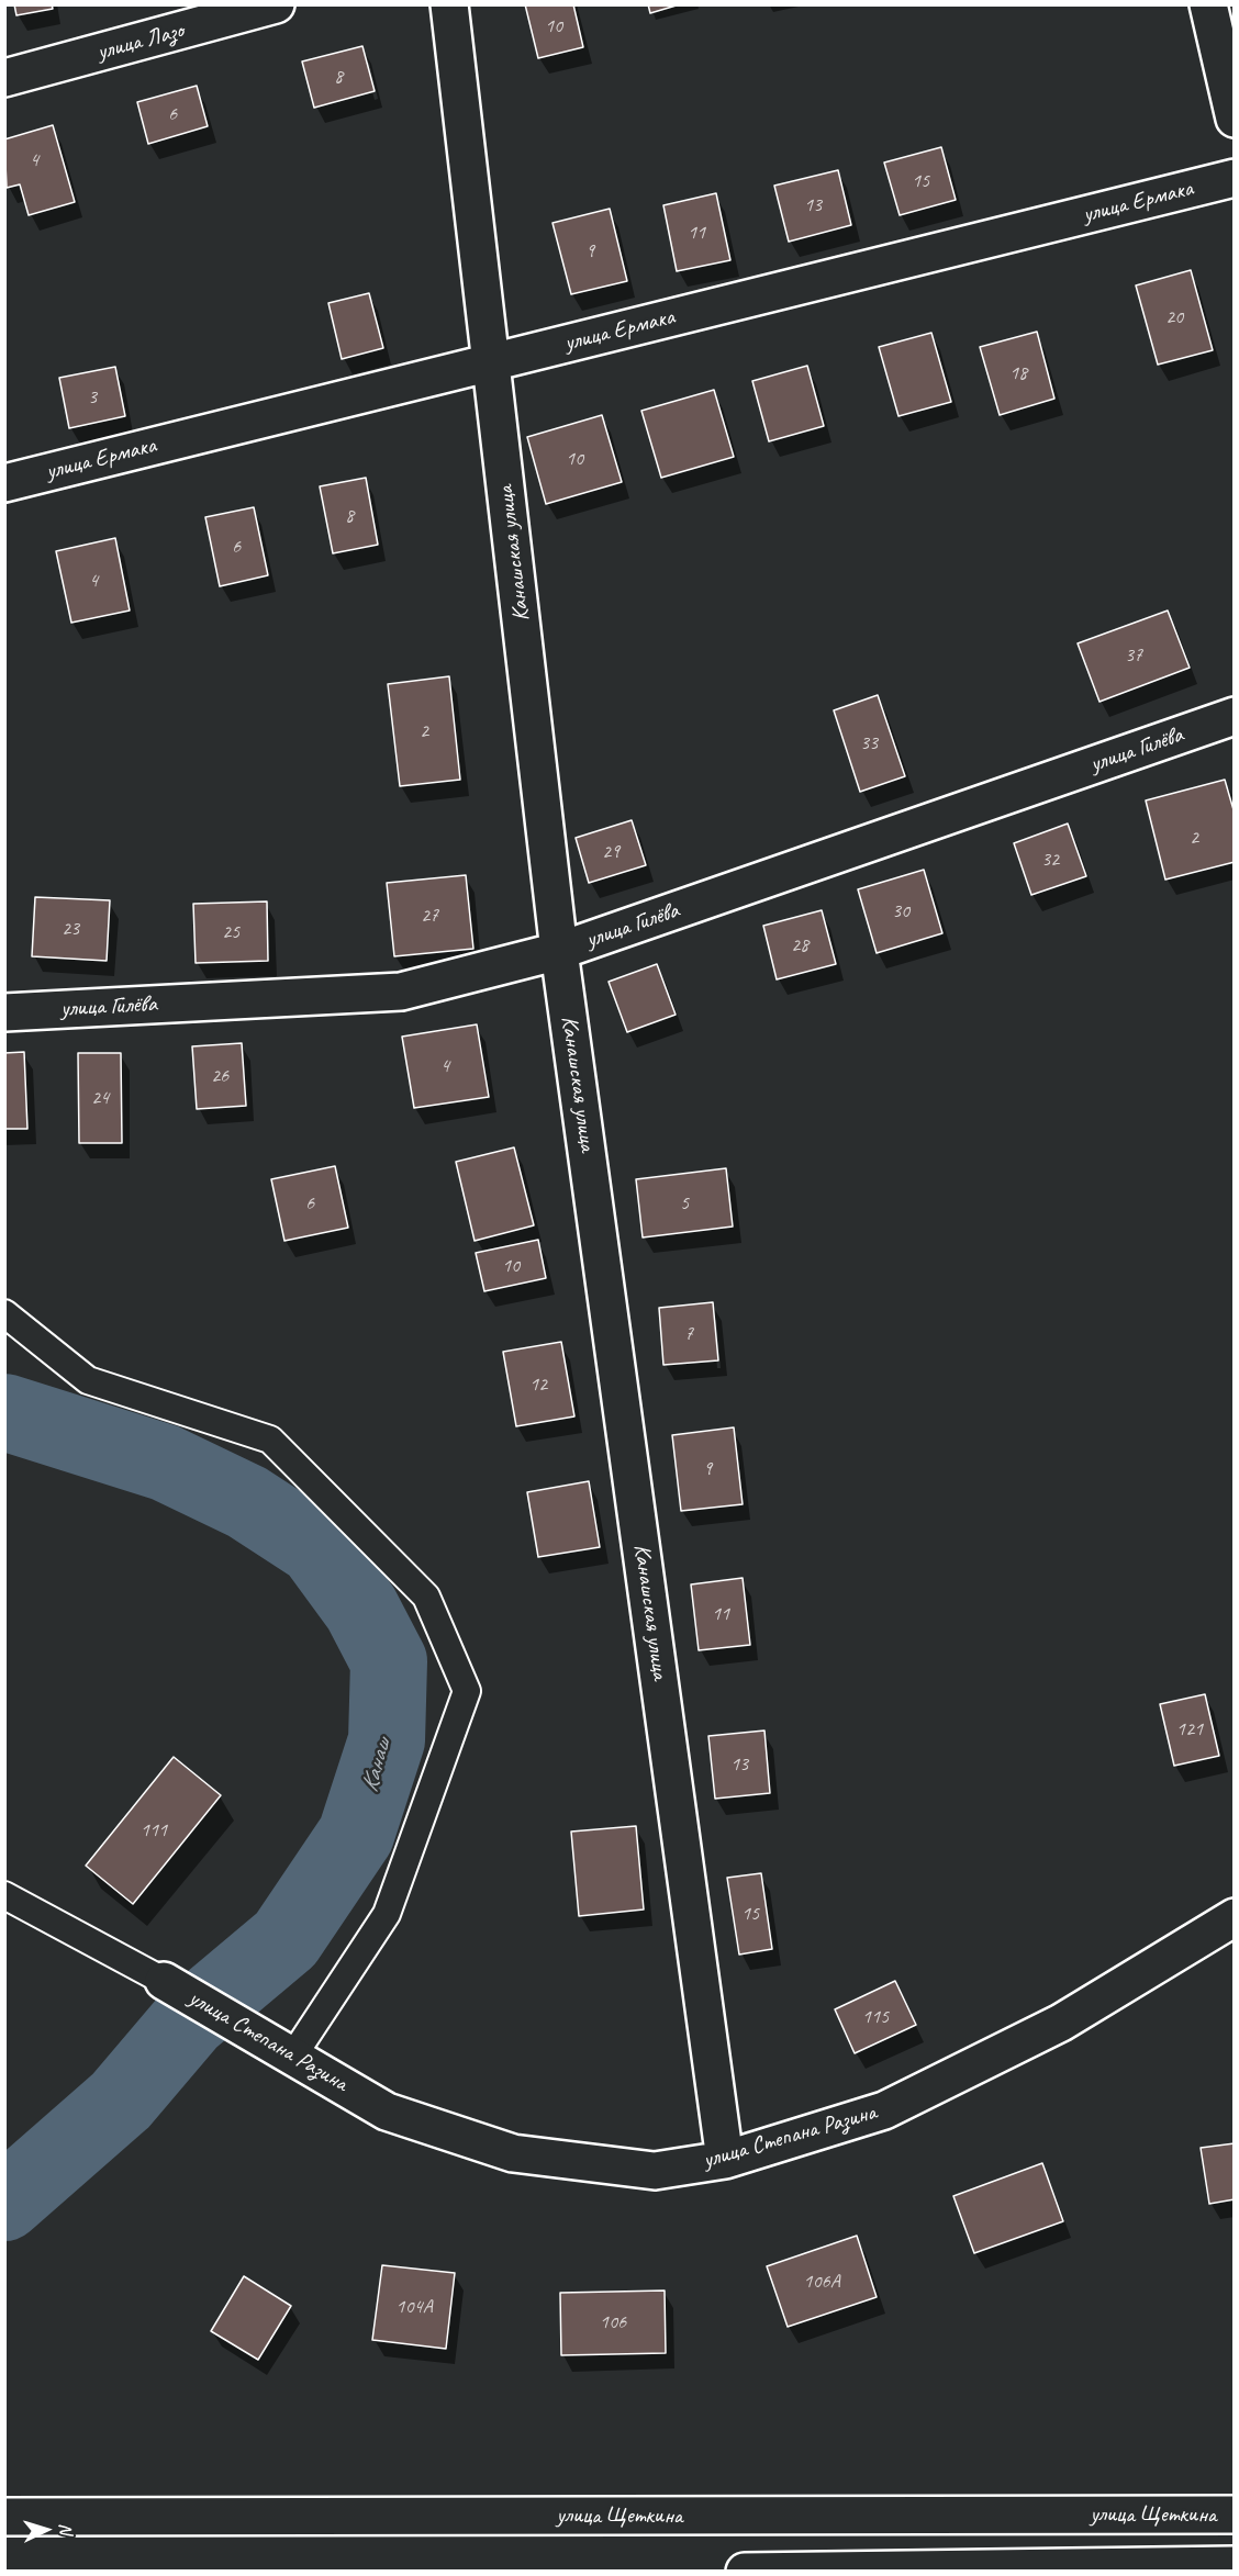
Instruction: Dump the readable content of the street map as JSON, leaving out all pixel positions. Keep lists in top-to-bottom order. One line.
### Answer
{"streets":{"street":["улица Лазо","улица Ермака","Канашская улица","улица Гилёва","улица Степана Разина","улица Щеткина"]},"crossings":[["улица Ермака","Канашская улица"],["Канашская улица","улица Гилёва"],["Канашская улица","улица Степана Разина"]],"water":["Канаш"],"house_numbers":["10","8","6","4","15","13","11","9","20","18","3","10","8","6","4","37","2","33","2","29","32","30","27","23","25","28","4","26","24","6","5","10","7","12","9","11","121","13","111","15","115","106А","104А","106"],"north":"right"}
